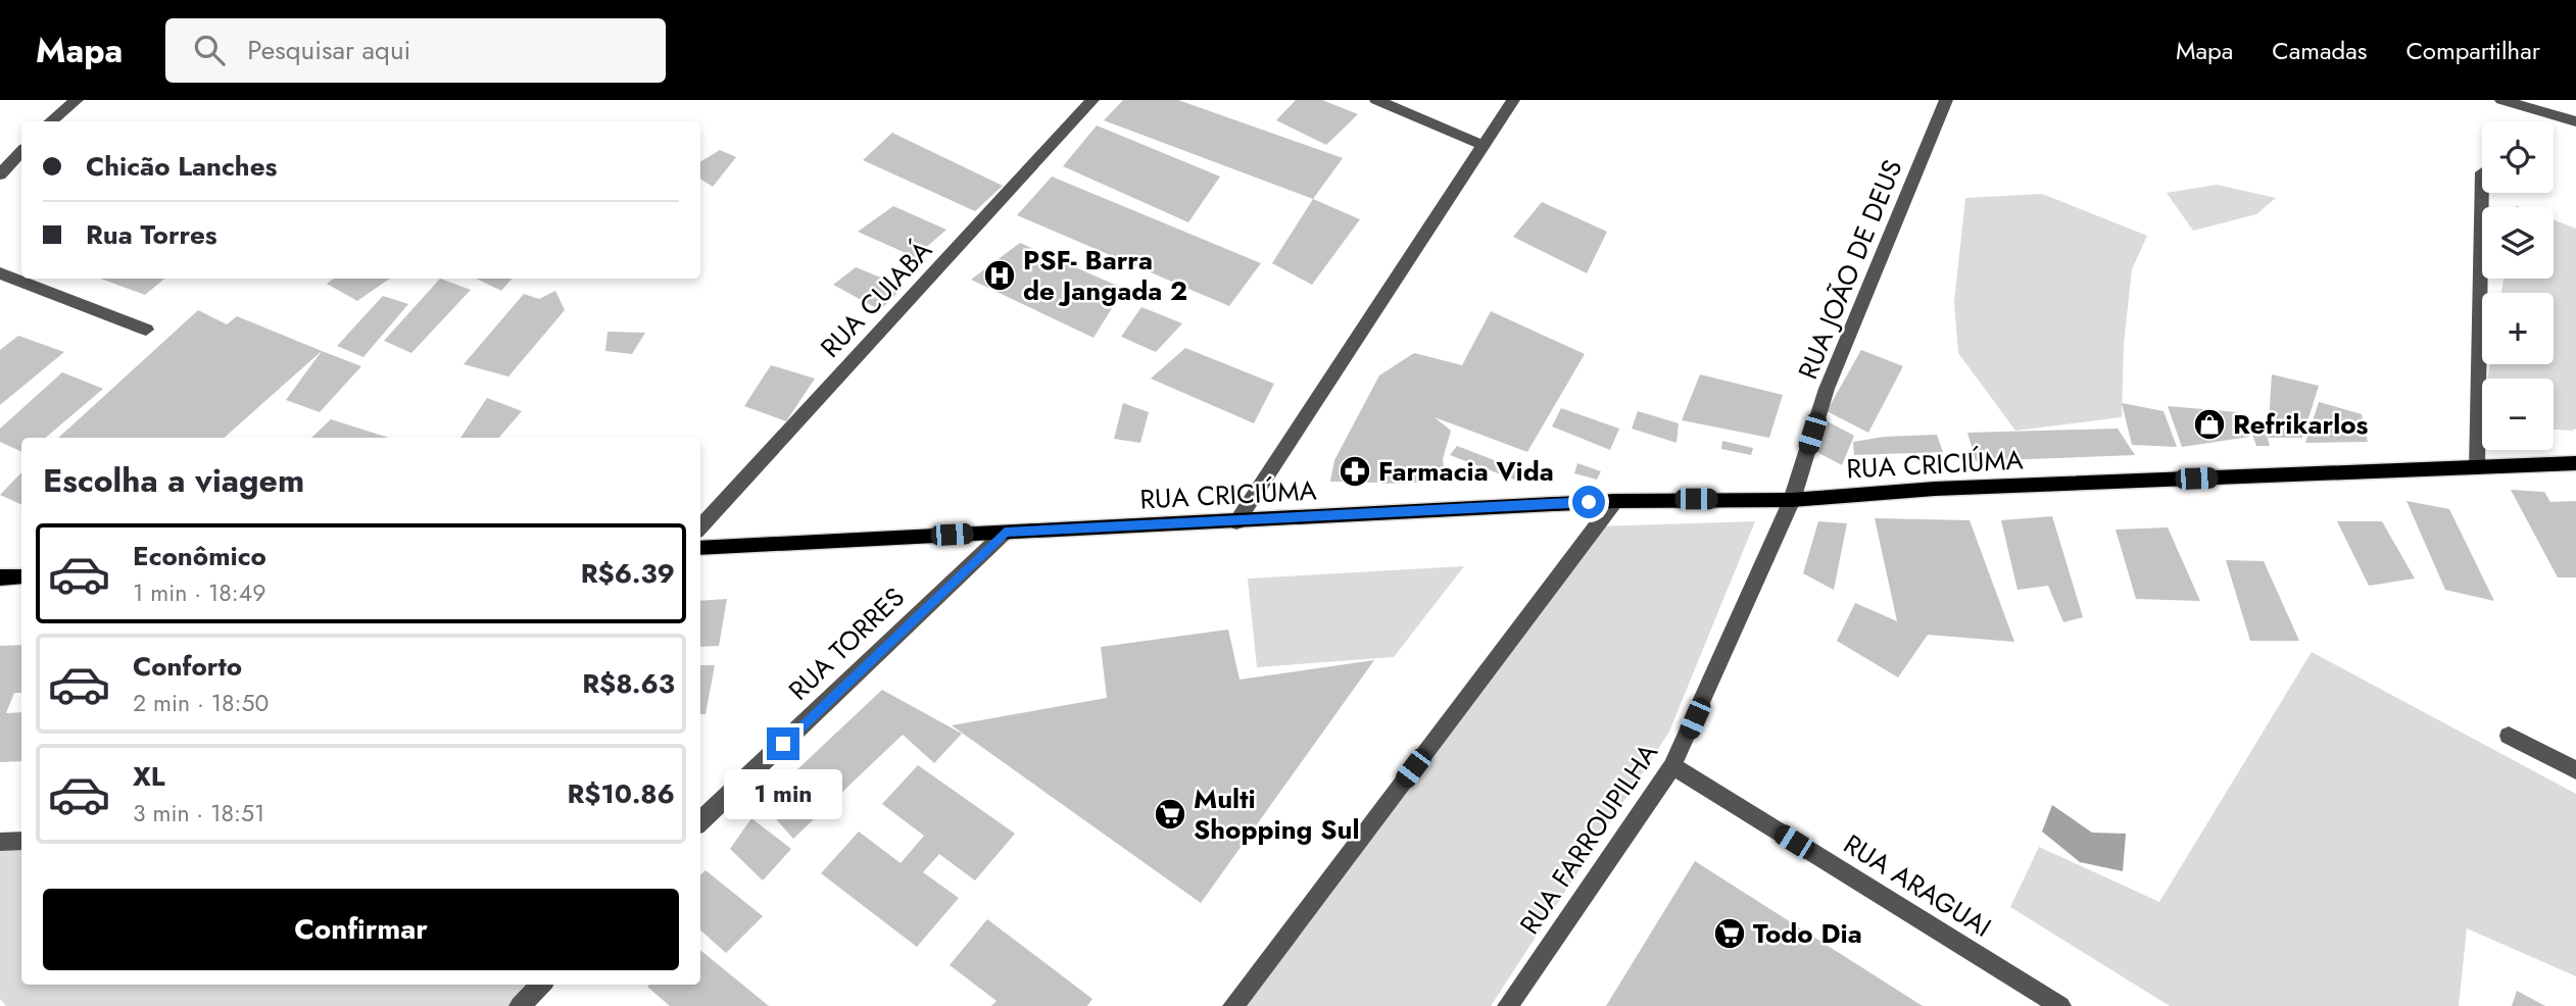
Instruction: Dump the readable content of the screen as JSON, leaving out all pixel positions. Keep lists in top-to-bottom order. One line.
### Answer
{"streets":{"main road":["RUA CRICIÚMA"],"street":["RUA JOÃO DE DEUS","RUA CUIABÁ","RUA TORRES","RUA FARROUPILHA","RUA ARAGUAI"]},"crossings":[["RUA JOÃO DE DEUS","RUA CRICIÚMA"],["RUA JOÃO DE DEUS","RUA FARROUPILHA"],["RUA CRICIÚMA","RUA TORRES"],["RUA CRICIÚMA","RUA FARROUPILHA"],["RUA FARROUPILHA","RUA ARAGUAI"]],"places":{"hospital":["PSF- Barra de Jangada 2"],"shop":["Refrikarlos"],"pharmacy":["Farmacia Vida"],"supermarket":["Multi Shopping Sul","Todo Dia"]},"page":{"header":"Mapa","search":"Pesquisar aqui","nav":["Mapa","Camadas","Compartilhar"],"map_buttons":["+","−"],"banner":["Chicão Lanches","Rua Torres"],"heading":"Escolha a viagem","list":[{"name":"Econômico","note":"1 min · 18:49","value":"R$6.39"},{"name":"Conforto","note":"2 min · 18:50","value":"R$8.63"},{"name":"XL","note":"3 min · 18:51","value":"R$10.86"}],"bubble":"1 min","buttons":"Confirmar"}}
